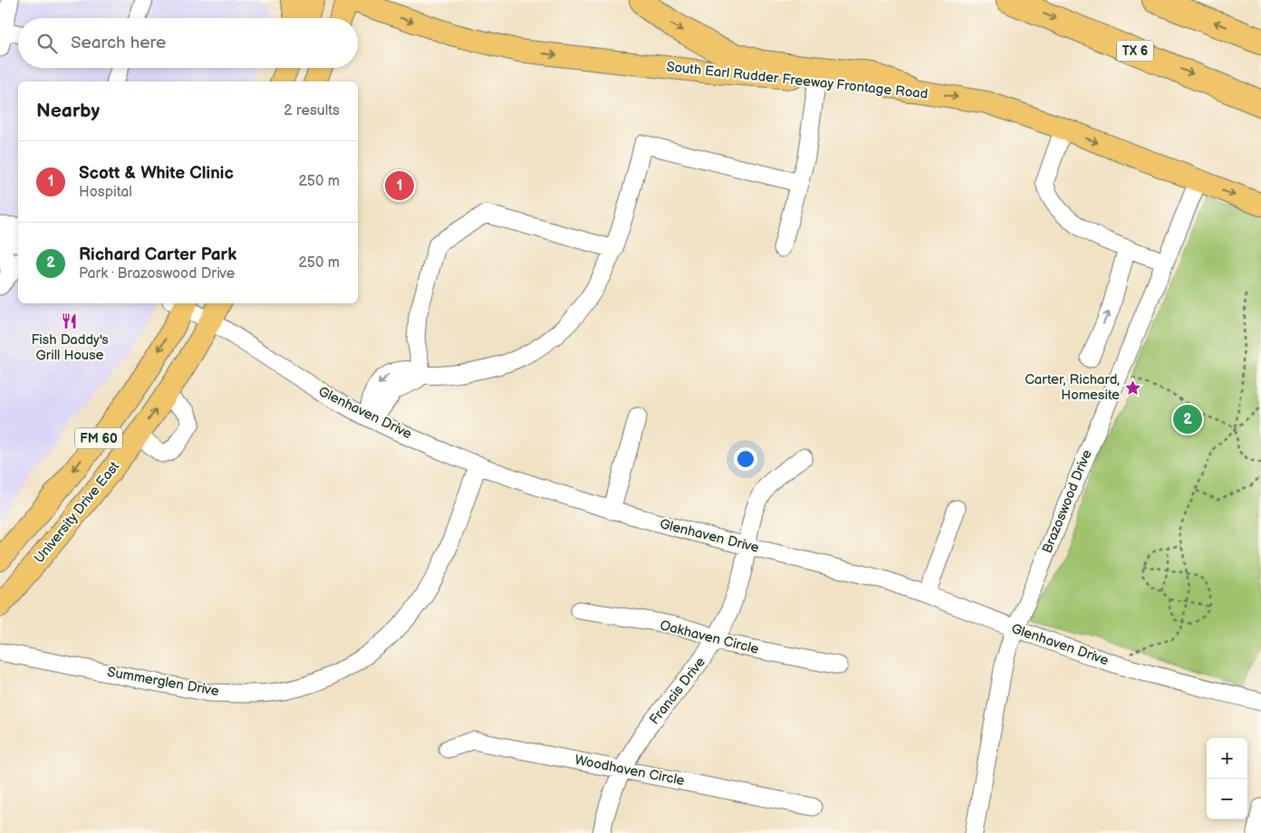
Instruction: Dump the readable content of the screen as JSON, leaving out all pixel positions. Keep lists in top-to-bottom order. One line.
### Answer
{"streets":{"highway":["TX 6"],"main road":["South Earl Rudder Freeway Frontage Road","FM 60","University Drive East"],"street":["Glenhaven Drive","Brazoswood Drive","Oakhaven Circle","Summerglen Drive","Francis Drive","Woodhaven Circle"]},"crossings":[["South Earl Rudder Freeway Frontage Road","Brazoswood Drive"],["Glenhaven Drive","FM 60"],["Glenhaven Drive","Brazoswood Drive"],["Glenhaven Drive","University Drive East"],["Glenhaven Drive","Summerglen Drive"],["Glenhaven Drive","Francis Drive"],["Oakhaven Circle","Francis Drive"],["Francis Drive","Woodhaven Circle"]],"one_way":["South Earl Rudder Freeway Frontage Road"],"places":{"restaurant":["Fish Daddy's Grill House"],"place":["Carter, Richard, Homesite"]},"page":{"search":"Search here","heading":["Nearby","2 results"],"list":[{"mark":"1","name":"Scott & White Clinic","note":"Hospital","value":"250 m"},{"mark":"2","name":"Richard Carter Park","note":"Park · Brazoswood Drive","value":"250 m"}],"pins":["1","2"],"map_buttons":["+","−"]}}
